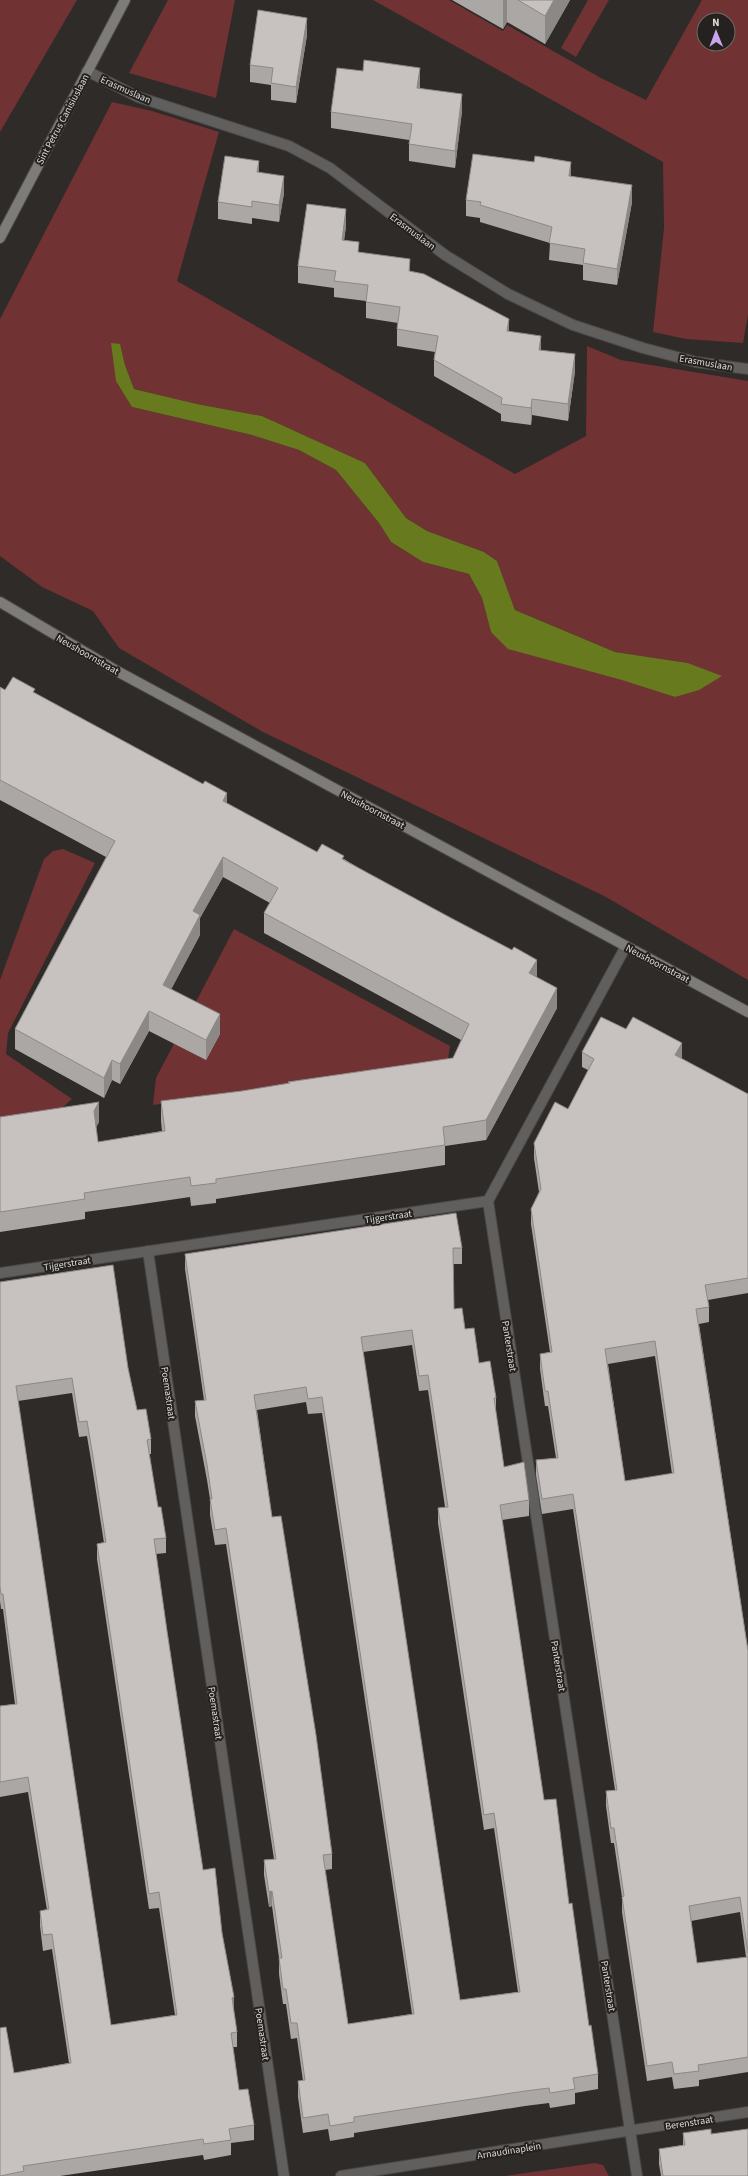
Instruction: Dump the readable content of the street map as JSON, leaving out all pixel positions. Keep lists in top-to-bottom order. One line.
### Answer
{"streets":{"street":["Erasmuslaan","Sint Petrus Canisiuslaan","Neushoornstraat","Tijgerstraat","Panterstraat","Poemastraat","Berenstraat","Arnaudinaplein"]},"crossings":[["Erasmuslaan","Sint Petrus Canisiuslaan"],["Tijgerstraat","Panterstraat"],["Tijgerstraat","Poemastraat"],["Panterstraat","Berenstraat"],["Panterstraat","Arnaudinaplein"],["Berenstraat","Arnaudinaplein"]],"north":"top"}
